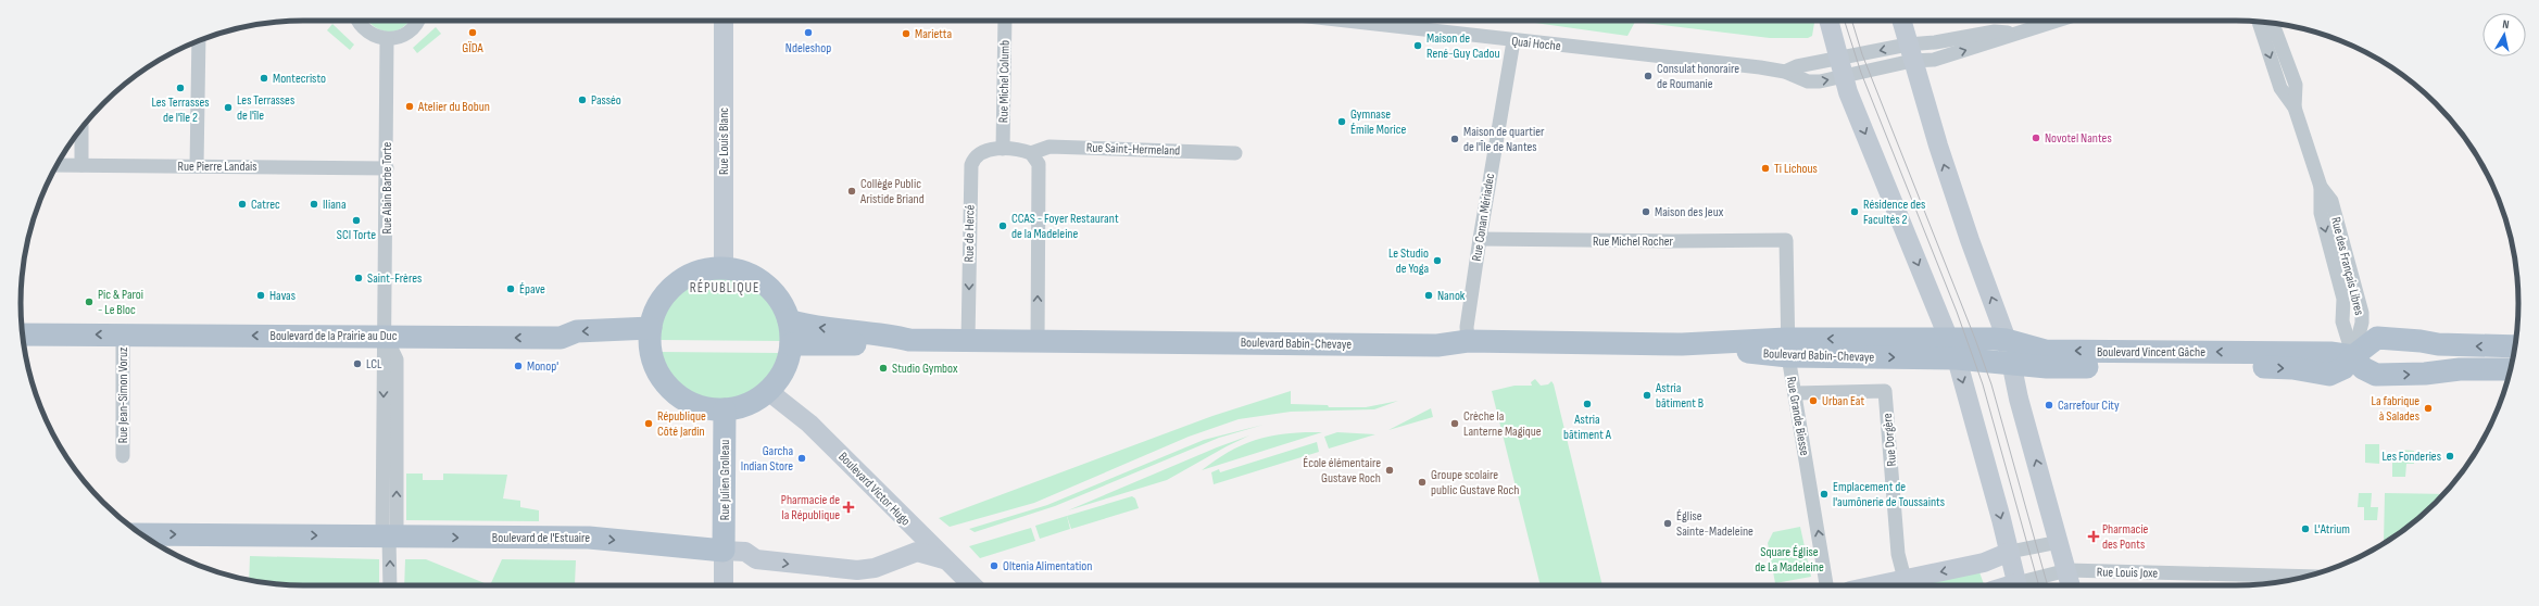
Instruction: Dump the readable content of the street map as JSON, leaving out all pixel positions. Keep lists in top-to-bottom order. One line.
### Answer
{"streets":{"main road":["Rue Louis Blanc","Boulevard de la Prairie au Duc","Boulevard Babin-Chevaye","Boulevard Vincent Gâche","Rue Julien Grolleau","Boulevard Victor Hugo","Boulevard de l'Estuaire"],"street":["Quai Hoche","Rue Michel Columb","Rue Saint-Hermeland","Rue Pierre Landais","Rue Alain Barbe Torte","Rue Conan Mériadec","Rue de Hercé","Rue Michel Rocher","Rue des Français Libres","Rue Jean-Simon Voruz","Rue Grande Biesse","Rue Dorgère","Rue Louis Joxe"]},"crossings":[["Quai Hoche","Rue Conan Mériadec"],["Rue Michel Columb","Rue Saint-Hermeland"],["Rue Michel Columb","Rue de Hercé"],["Rue Louis Blanc","Boulevard de la Prairie au Duc"],["Rue Louis Blanc","Boulevard Babin-Chevaye"],["Rue Louis Blanc","Rue Julien Grolleau"],["Rue Louis Blanc","Boulevard Victor Hugo"],["Rue Saint-Hermeland","Rue de Hercé"],["Rue Pierre Landais","Rue Alain Barbe Torte"],["Rue Alain Barbe Torte","Boulevard de la Prairie au Duc"],["Rue Alain Barbe Torte","Boulevard de l'Estuaire"],["Rue Conan Mériadec","Rue Michel Rocher"],["Rue Conan Mériadec","Boulevard Babin-Chevaye"],["Rue de Hercé","Boulevard Babin-Chevaye"],["Rue Michel Rocher","Rue Grande Biesse"],["Rue des Français Libres","Boulevard Vincent Gâche"],["Boulevard de la Prairie au Duc","Boulevard Babin-Chevaye"],["Boulevard de la Prairie au Duc","Rue Jean-Simon Voruz"],["Boulevard de la Prairie au Duc","Rue Julien Grolleau"],["Boulevard de la Prairie au Duc","Boulevard Victor Hugo"],["Boulevard Babin-Chevaye","Boulevard Vincent Gâche"],["Boulevard Babin-Chevaye","Rue Grande Biesse"],["Boulevard Babin-Chevaye","Rue Julien Grolleau"],["Boulevard Babin-Chevaye","Boulevard Victor Hugo"],["Rue Grande Biesse","Rue Dorgère"],["Rue Julien Grolleau","Boulevard Victor Hugo"],["Rue Julien Grolleau","Boulevard de l'Estuaire"],["Boulevard Victor Hugo","Boulevard de l'Estuaire"]],"one_way":["Boulevard de la Prairie au Duc","Rue Grande Biesse","Boulevard de l'Estuaire"],"districts":["RÉPUBLIQUE"],"parks":["Square Église de La Madeleine"],"places":{"other":["GÏDA","Ndeleshop","Marietta","Maison de René-Guy Cadou","Consulat honoraire de Roumanie","Montecristo","Les Terrasses de l'île 2","Passéo","Atelier du Bobun","Les Terrasses de l'île","Gymnase Émile Morice","Novotel Nantes","Maison de quartier de l'Île de Nantes","Ti Lichous","Collège Public Aristide Briand","Catrec","Iliana","Maison des Jeux","Résidence des Facultés 2","SCI Torte","CCAS - Foyer Restaurant de la Madeleine","Le Studio de Yoga","Saint-Frères","Épave","Havas","Nanok","Pic & Paroi - Le Bloc","LCL","Monop'","Studio Gymbox","Astria bâtiment B","Urban Eat","Astria bâtiment A","Carrefour City","La fabrique à Salades","République Côté Jardin","Crèche la Lanterne Magique","Les Fonderies","Garcha Indian Store","École élémentaire Gustave Roch","Groupe scolaire public Gustave Roch","Emplacement de l'aumônerie de Toussaints","Église Sainte-Madeleine","L'Atrium","Oltenia Alimentation"],"health":["Pharmacie de la République","Pharmacie des Ponts"]},"north":"top"}
